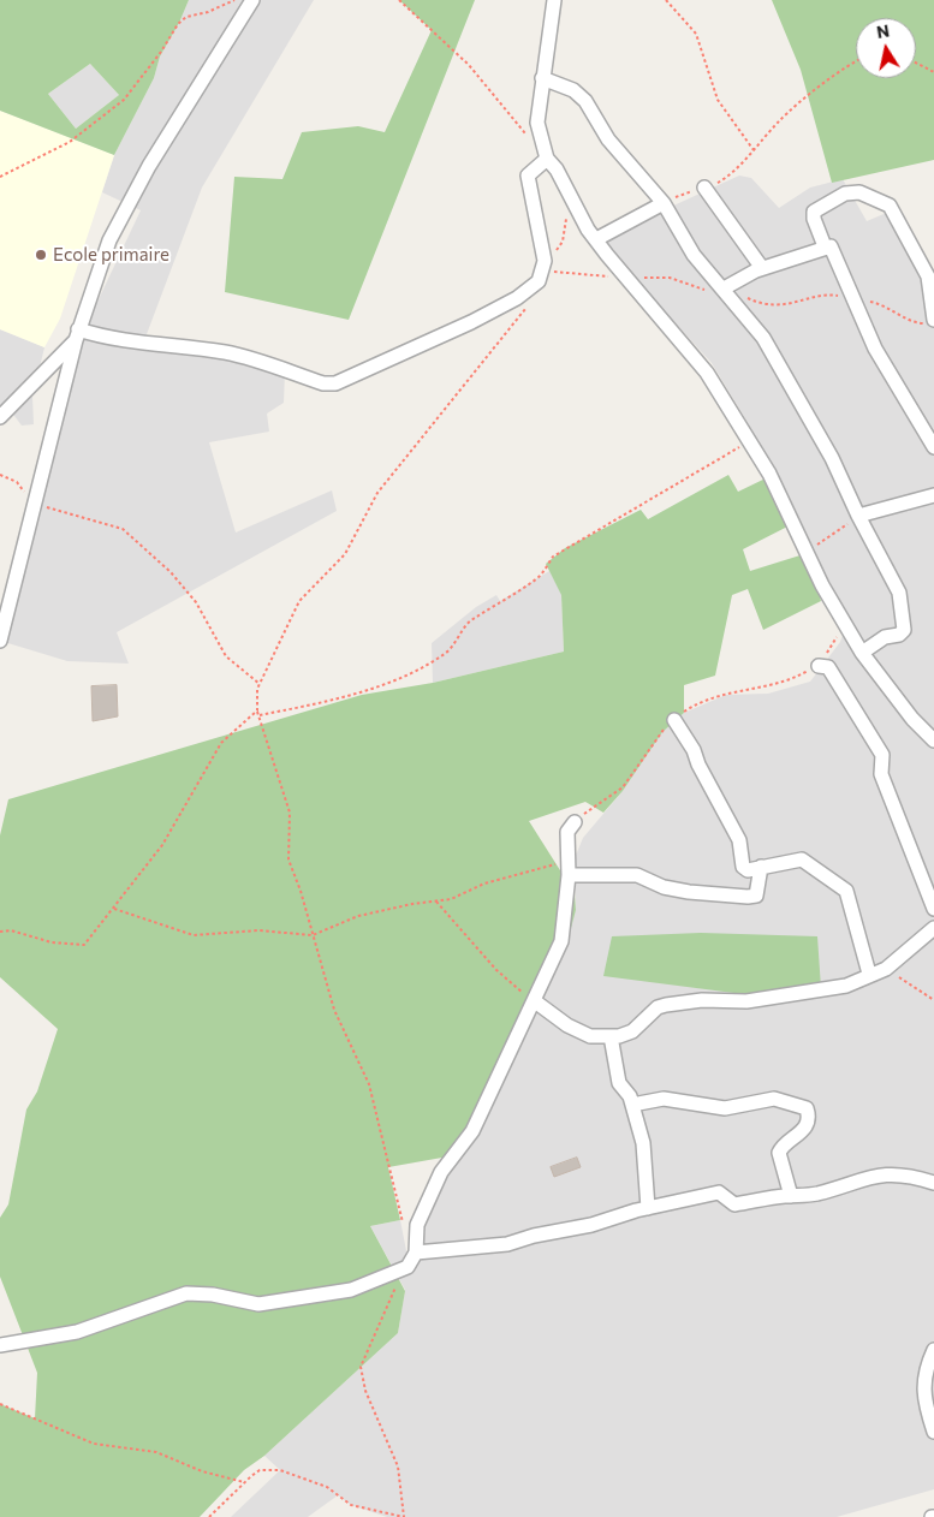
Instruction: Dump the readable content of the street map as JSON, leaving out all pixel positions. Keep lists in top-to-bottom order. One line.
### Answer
{"places":["Ecole primaire"],"north":"top"}
